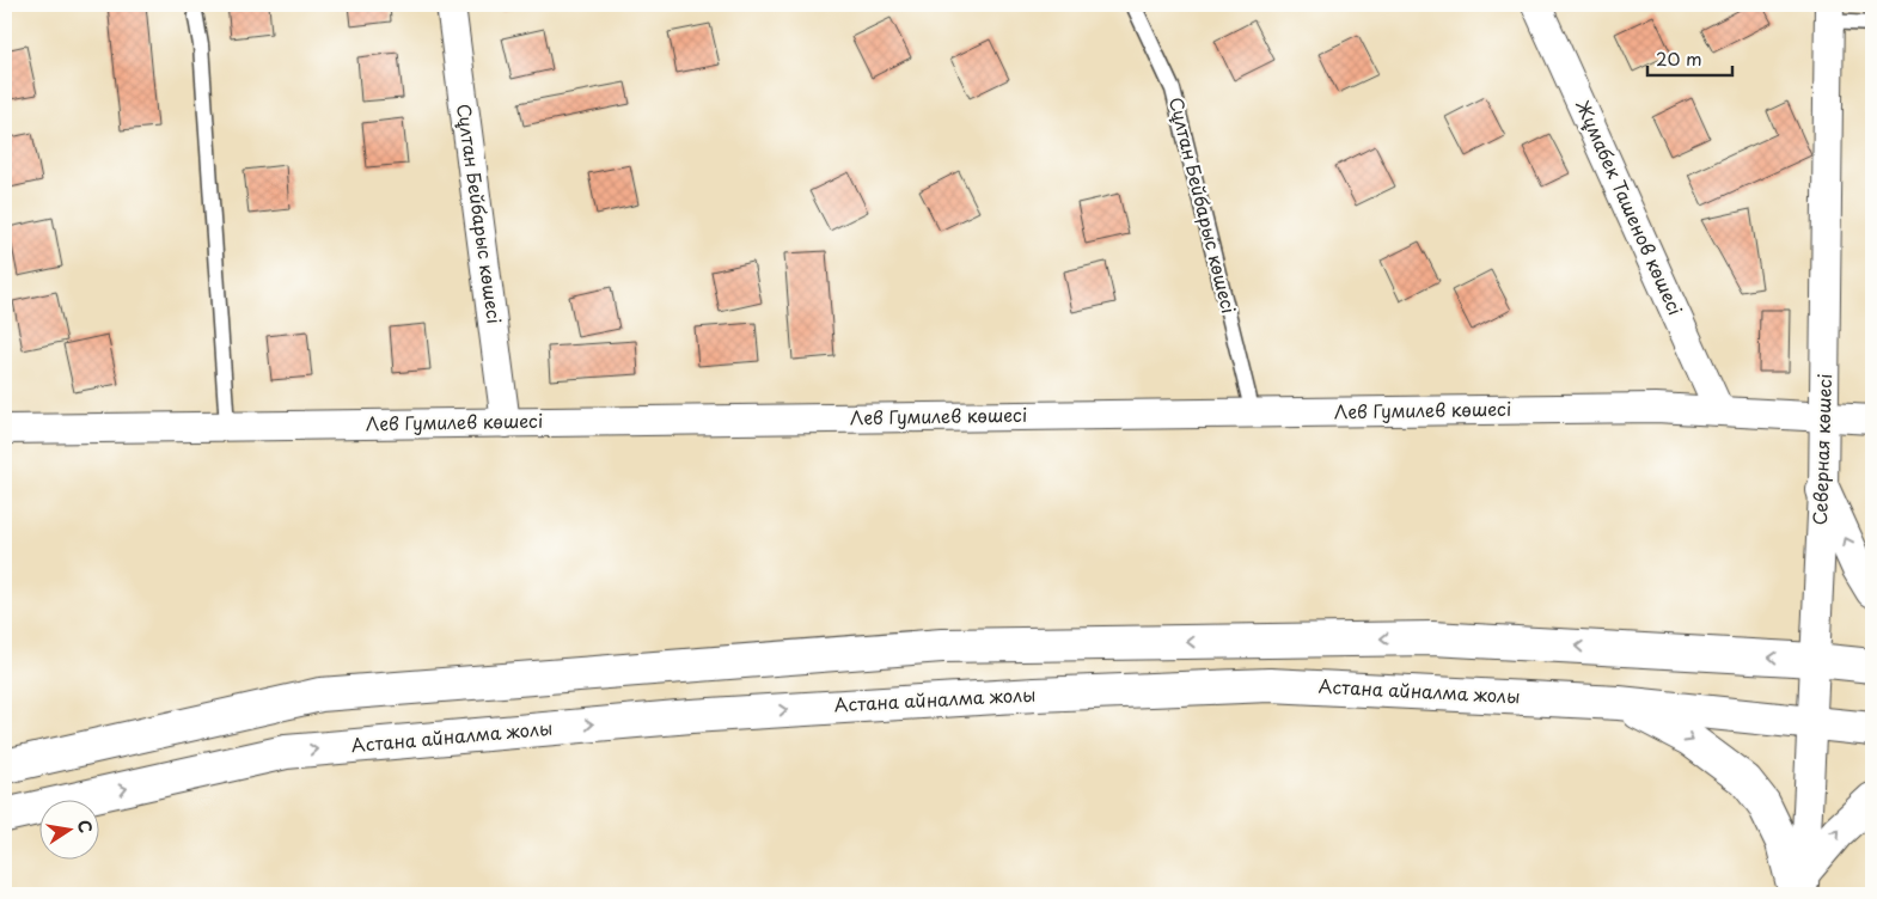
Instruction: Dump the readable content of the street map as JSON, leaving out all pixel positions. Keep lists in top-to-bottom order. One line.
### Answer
{"streets":{"highway":["Астана айналма жолы"],"street":["Сұлтан Бейбарыс көшесі","Жұмабек Ташенов көшесі","Лев Гумилев көшесі","Северная көшесі"]},"crossings":[["Сұлтан Бейбарыс көшесі","Лев Гумилев көшесі"],["Жұмабек Ташенов көшесі","Лев Гумилев көшесі"],["Лев Гумилев көшесі","Северная көшесі"],["Северная көшесі","Астана айналма жолы"]],"scale_bar":"20 m","north":"right"}
